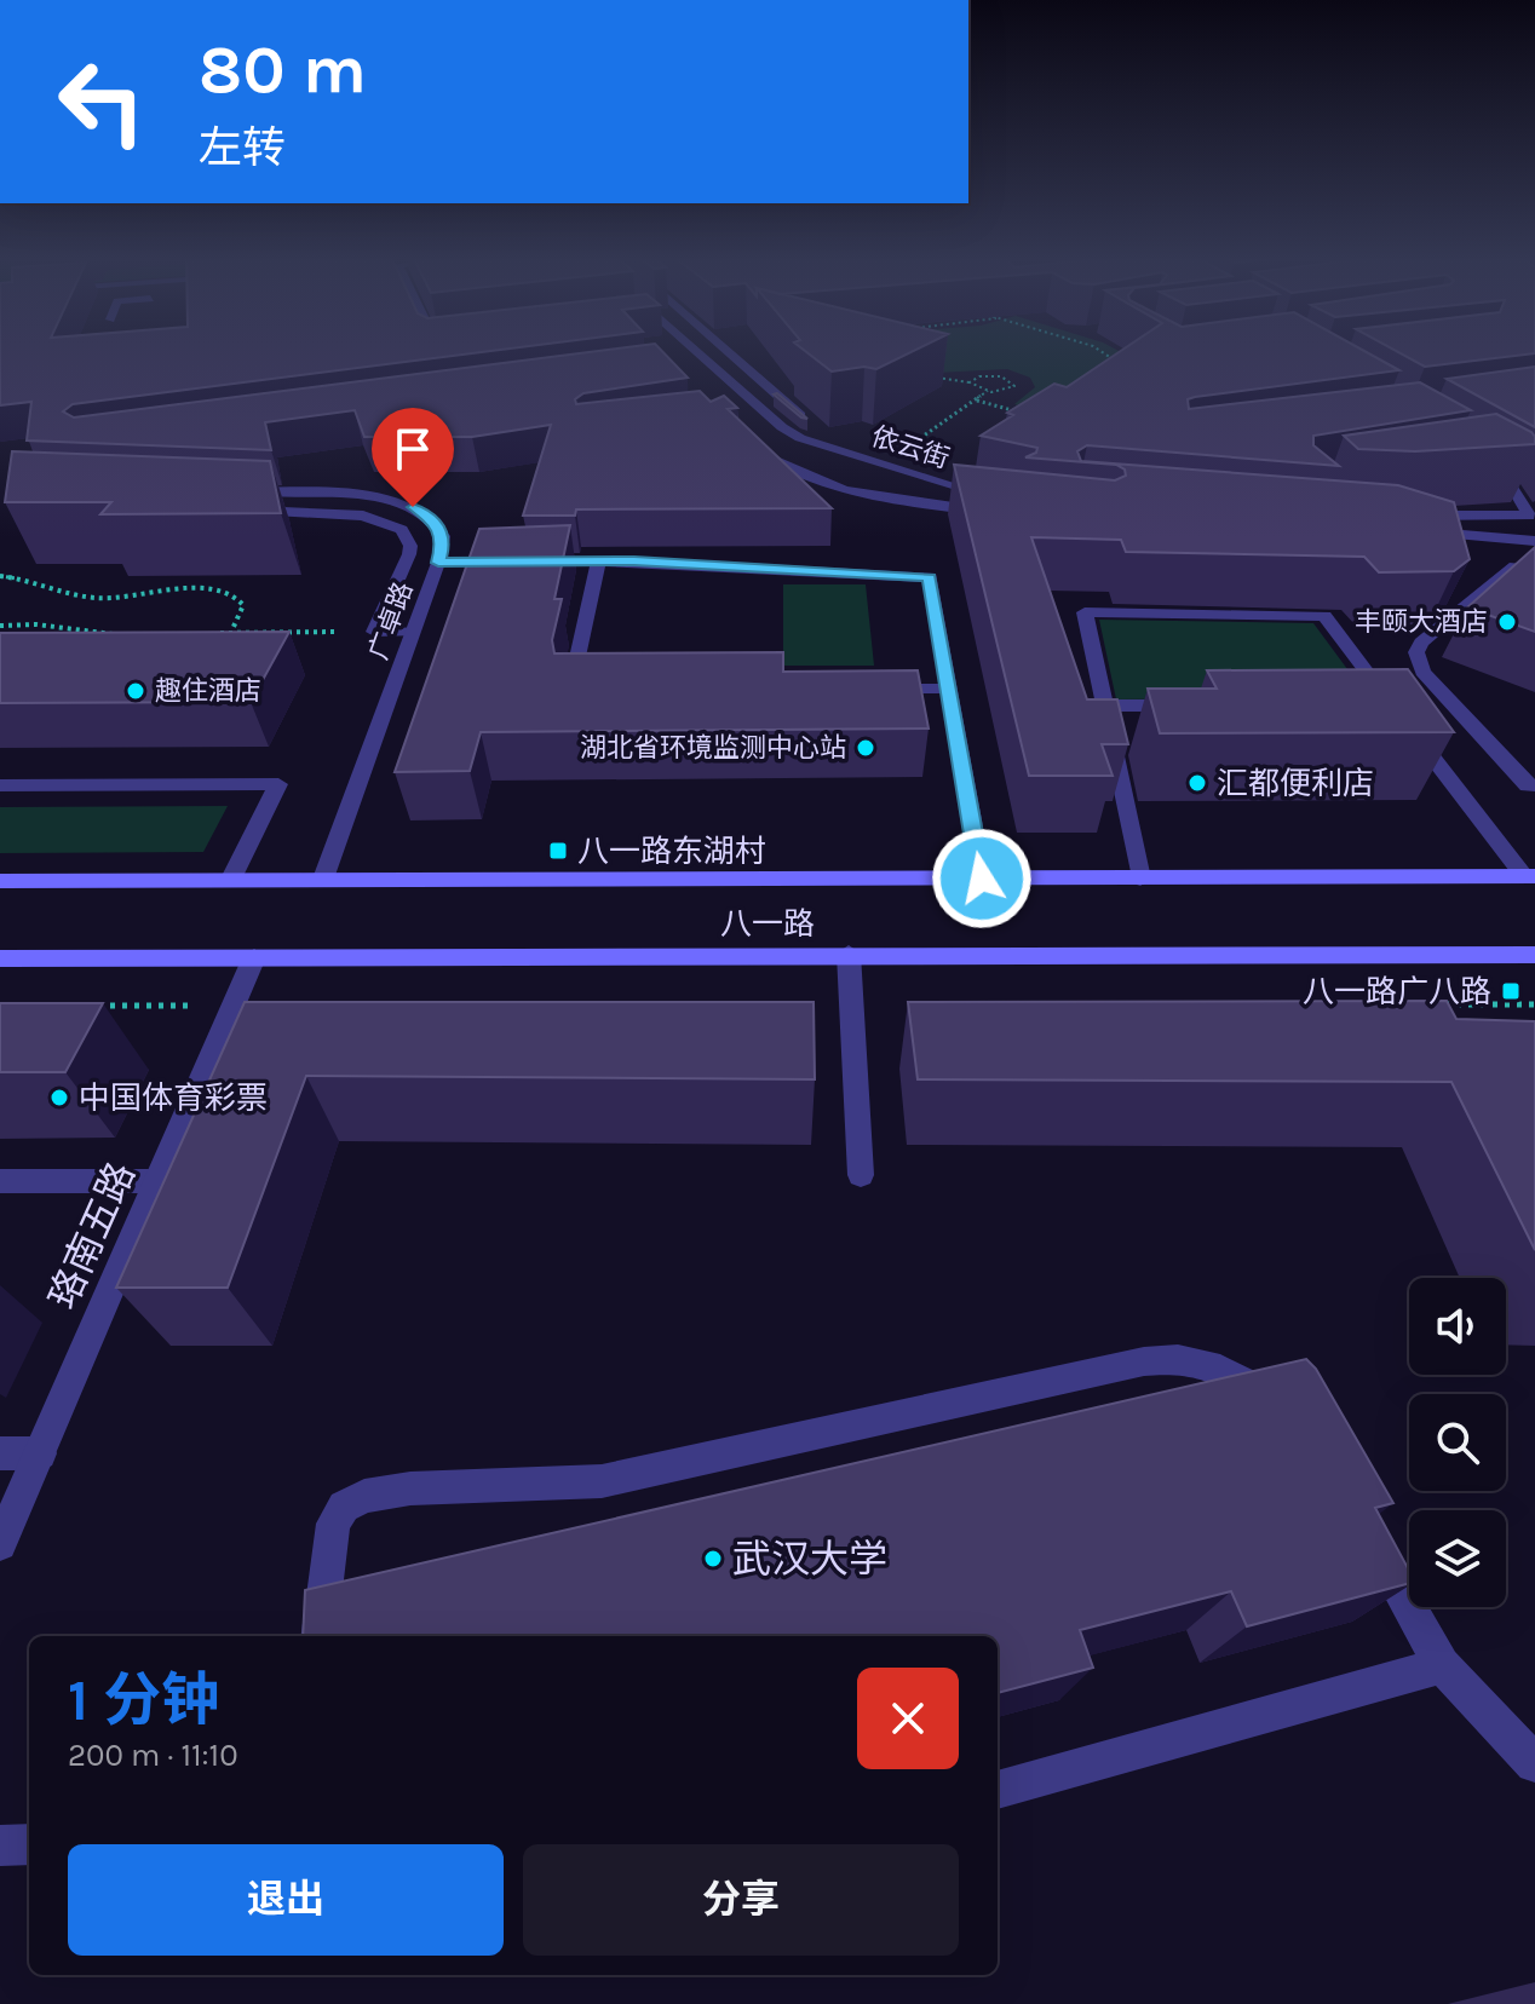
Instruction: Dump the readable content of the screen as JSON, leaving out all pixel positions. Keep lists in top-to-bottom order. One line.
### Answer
{"streets":{"main road":["八一路"],"street":["依云街","广卓路","珞南五路"]},"crossings":[["广卓路","八一路"],["八一路","珞南五路"]],"places":{"other":["丰颐大酒店","趣住酒店","湖北省环境监测中心站","汇都便利店","中国体育彩票","武汉大学"],"transit":["八一路东湖村","八一路广八路"]},"page":{"turn":["80 m","左转"],"heading":["1 分钟","200 m · 11:10"],"buttons":["退出","分享"]}}
